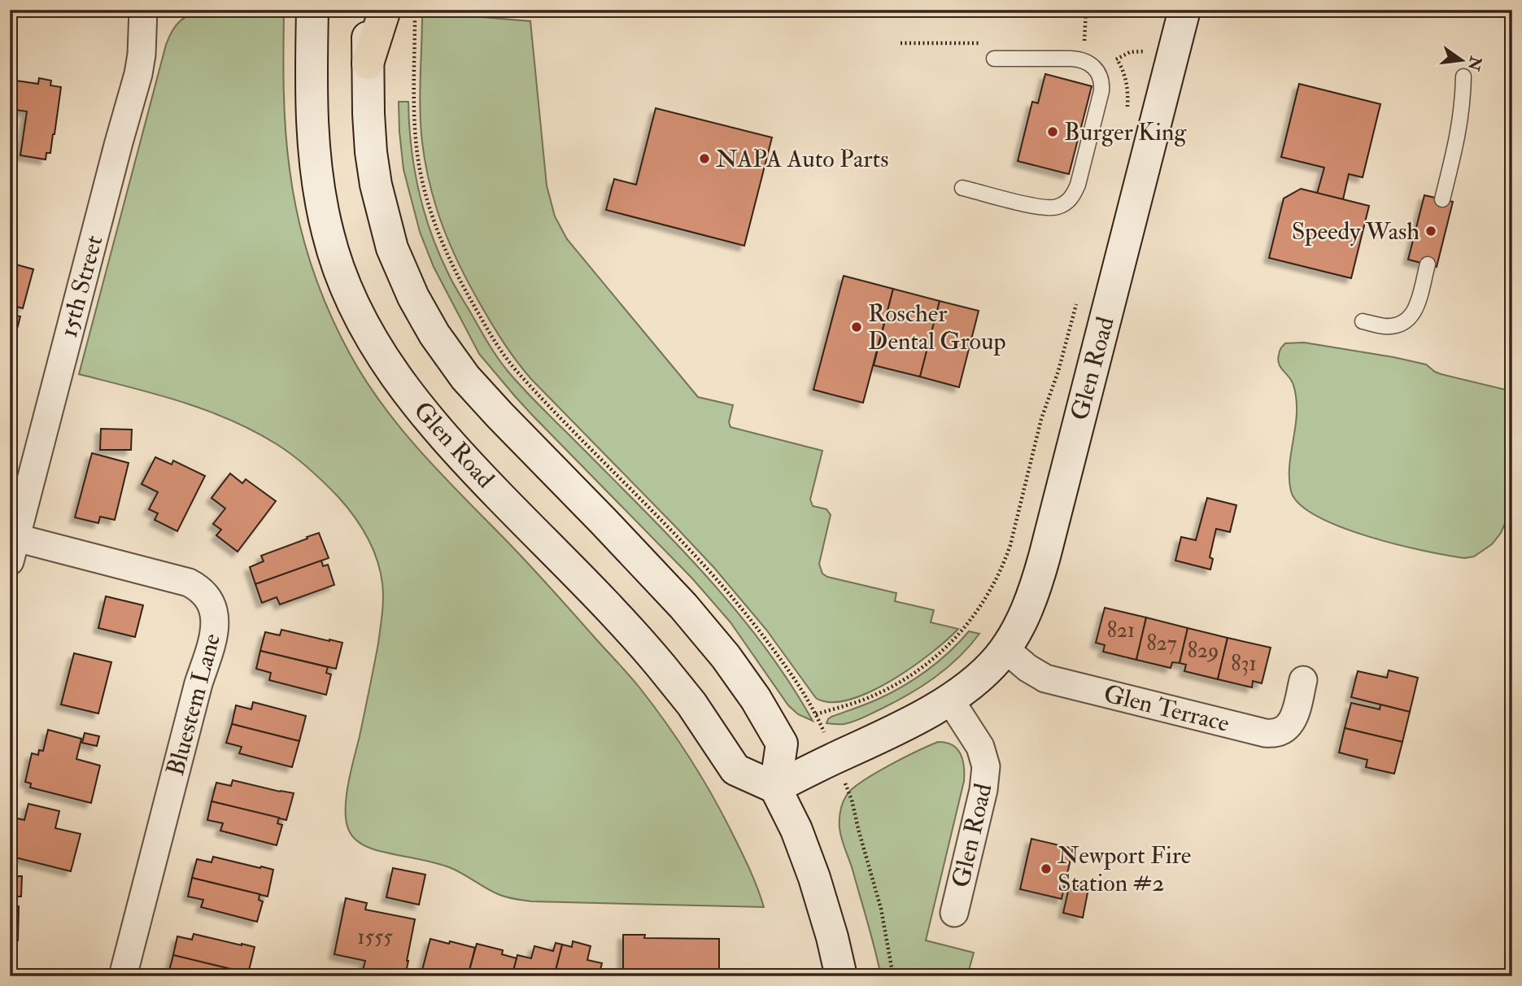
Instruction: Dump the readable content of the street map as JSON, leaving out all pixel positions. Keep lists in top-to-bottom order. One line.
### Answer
{"streets":{"street":["15th Street","Glen Road","Bluestem Lane","Glen Terrace"]},"crossings":[["15th Street","Bluestem Lane"],["Glen Road","Glen Terrace"]],"places":["Burger King","NAPA Auto Parts","Speedy Wash","Roscher Dental Group","Newport Fire Station #2"],"house_numbers":["821","827","829","831","1555"],"north":"right"}
